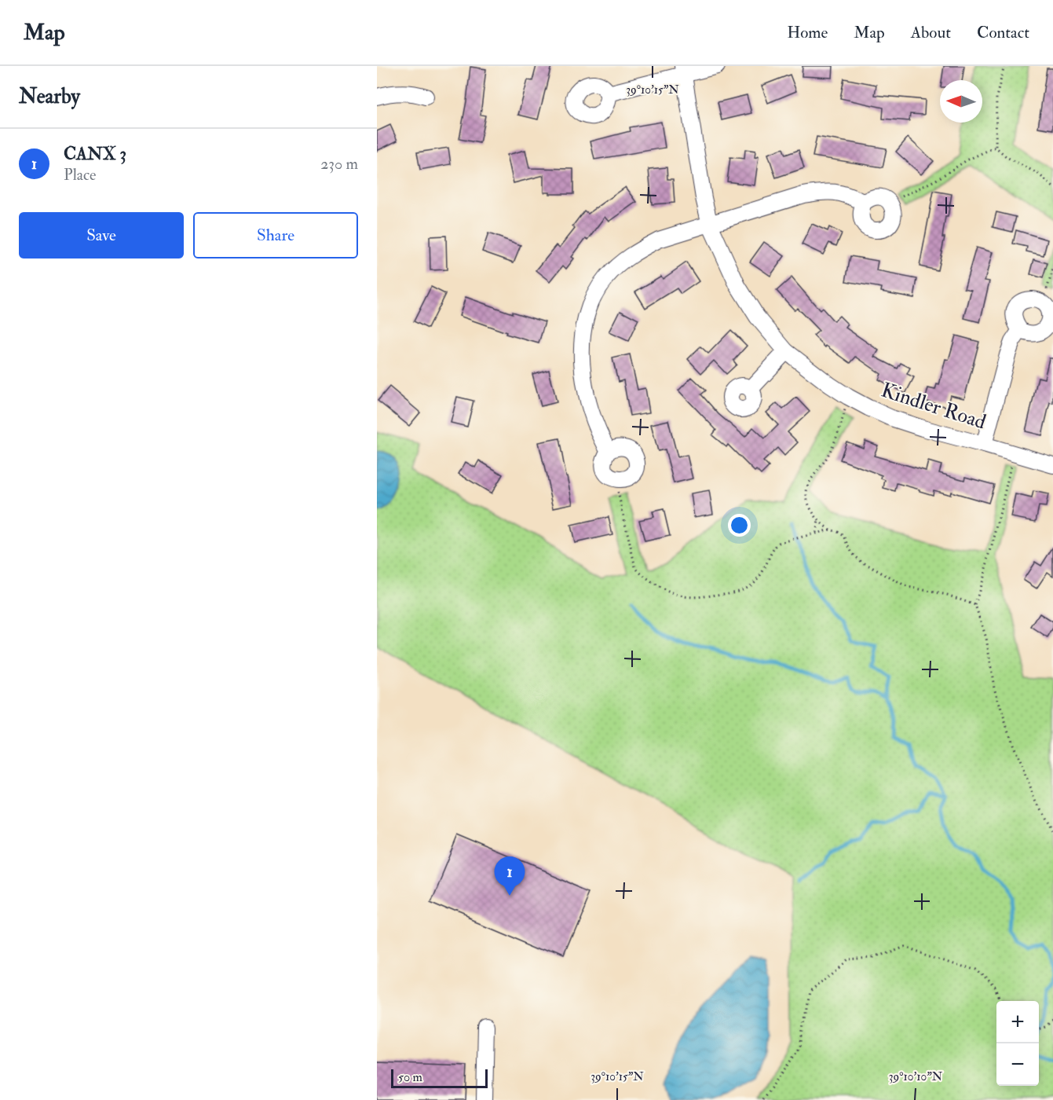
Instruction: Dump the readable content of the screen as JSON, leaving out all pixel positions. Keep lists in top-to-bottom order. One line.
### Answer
{"streets":{"street":["Kindler Road"]},"scale_bar":"50 m","north":"left","page":{"header":"Map","nav":["Home","Map","About","Contact"],"heading":"Nearby","list":[{"mark":"1","name":"CANX 3","note":"Place","value":"230 m"}],"buttons":["Save","Share"],"pins":"1","map_buttons":["+","−"],"scale":"50 m"},"coordinates":["39°10'15\"N","39°10'10\"N"]}
